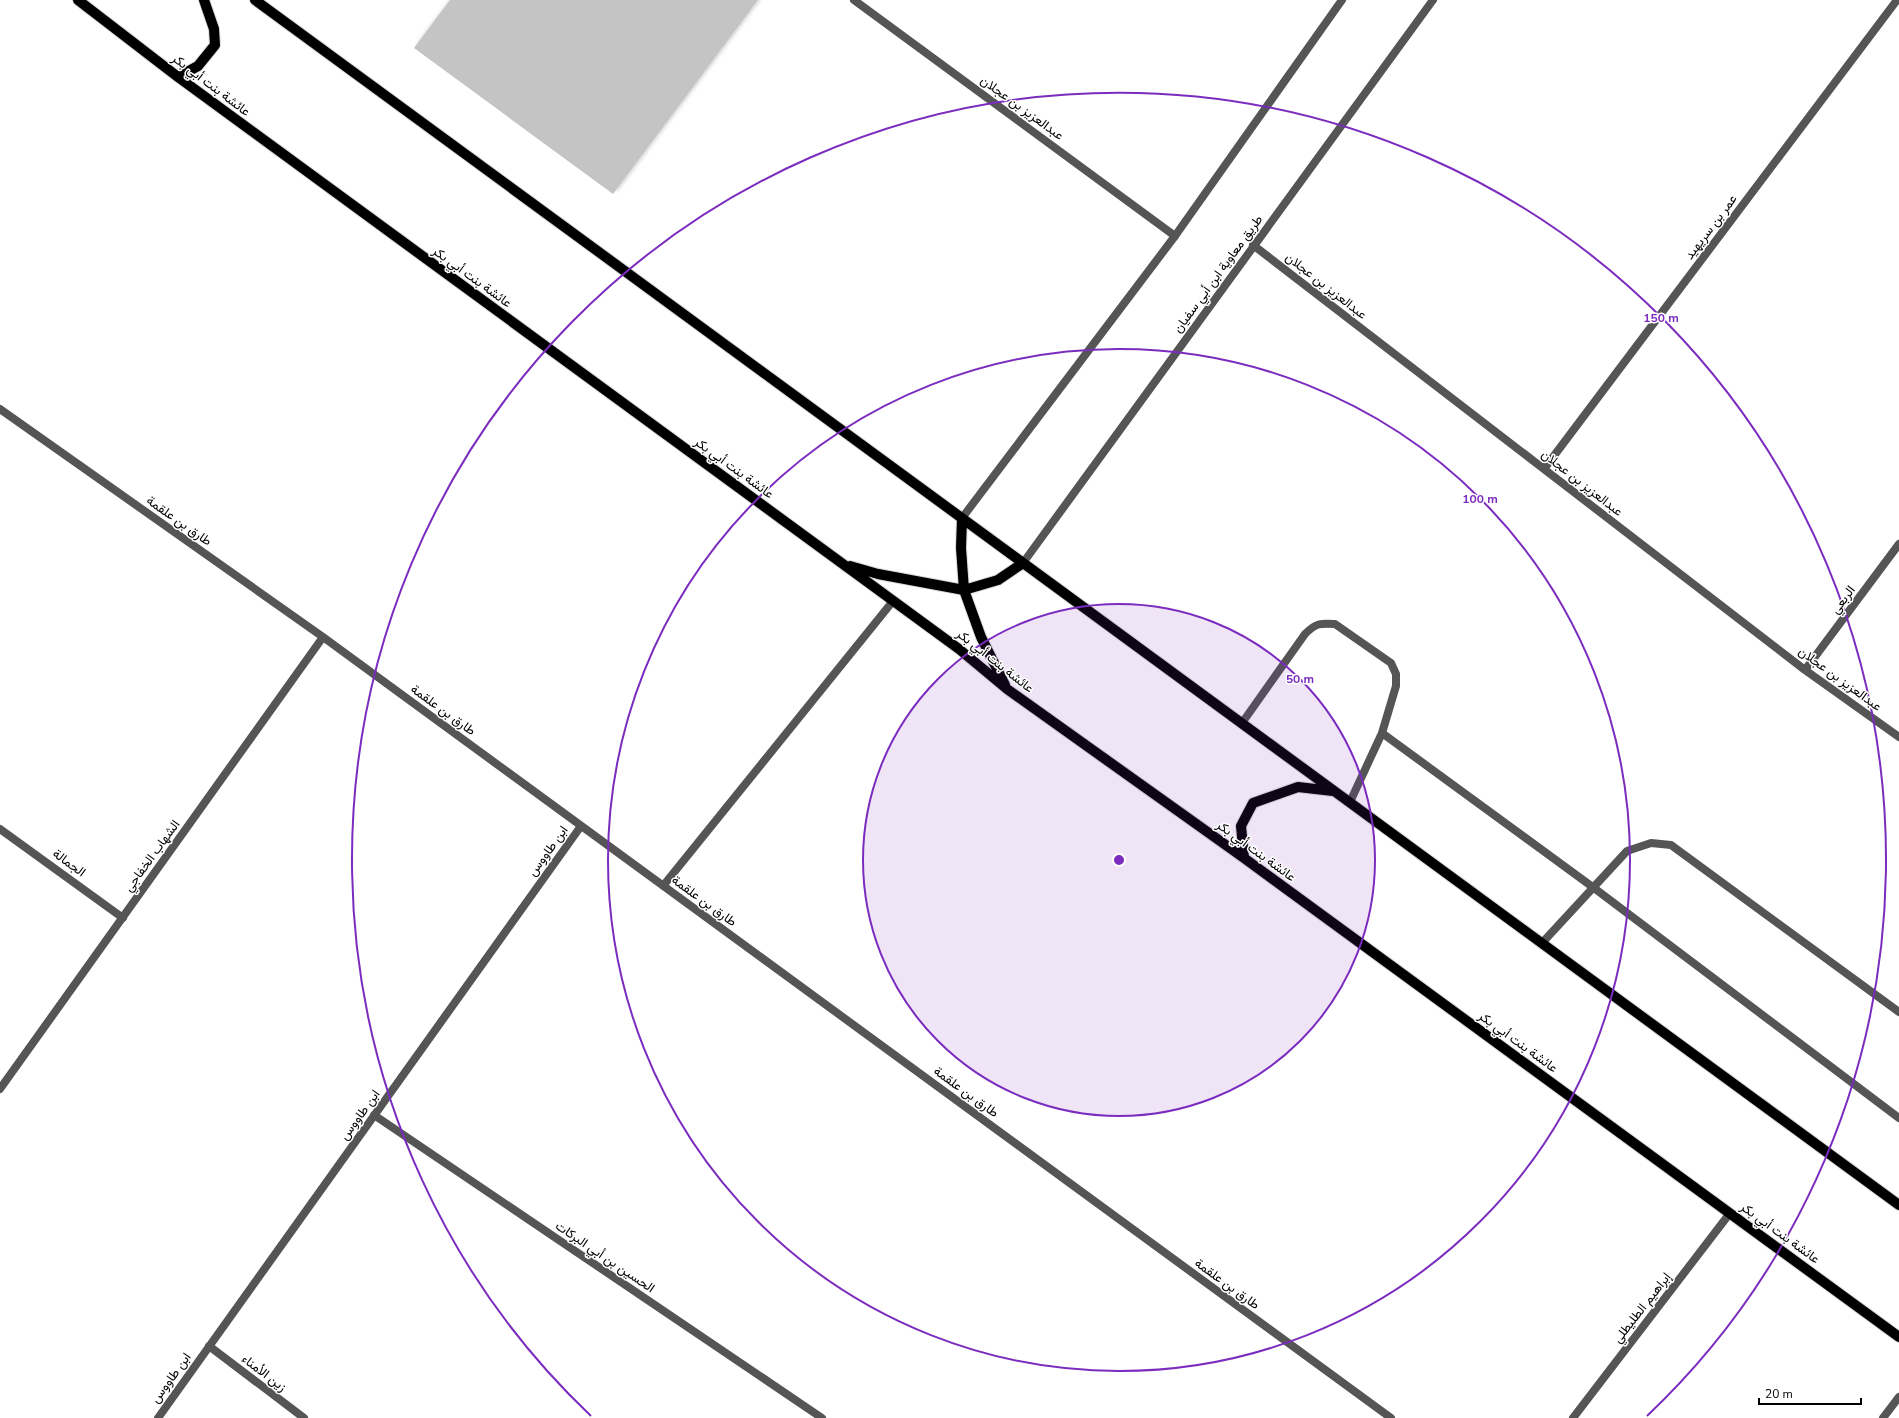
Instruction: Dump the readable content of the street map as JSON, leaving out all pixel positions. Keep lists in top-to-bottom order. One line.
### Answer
{"streets":{"main road":["عائشة بنت أبي بكر"],"street":["عبدالعزيز بن عجلان","عمر بن سريهيد","طريق معاوية ابن أبي سفيان","طارق بن علقمة","الربعي","ابن طاووس","الشهاب الخفاجي","الجمالة","الحسين بن أبي البركات","إبراهيم الطليطلي","زين الأمناء"]},"crossings":[["عائشة بنت أبي بكر","إبراهيم الطليطلي"],["عبدالعزيز بن عجلان","عمر بن سريهيد"],["عبدالعزيز بن عجلان","طريق معاوية ابن أبي سفيان"],["عبدالعزيز بن عجلان","الربعي"],["طارق بن علقمة","ابن طاووس"],["طارق بن علقمة","الشهاب الخفاجي"],["ابن طاووس","الحسين بن أبي البركات"],["ابن طاووس","زين الأمناء"],["الشهاب الخفاجي","الجمالة"]],"scale_bar":"20 m","rings":["150 m","100 m","50 m"]}
